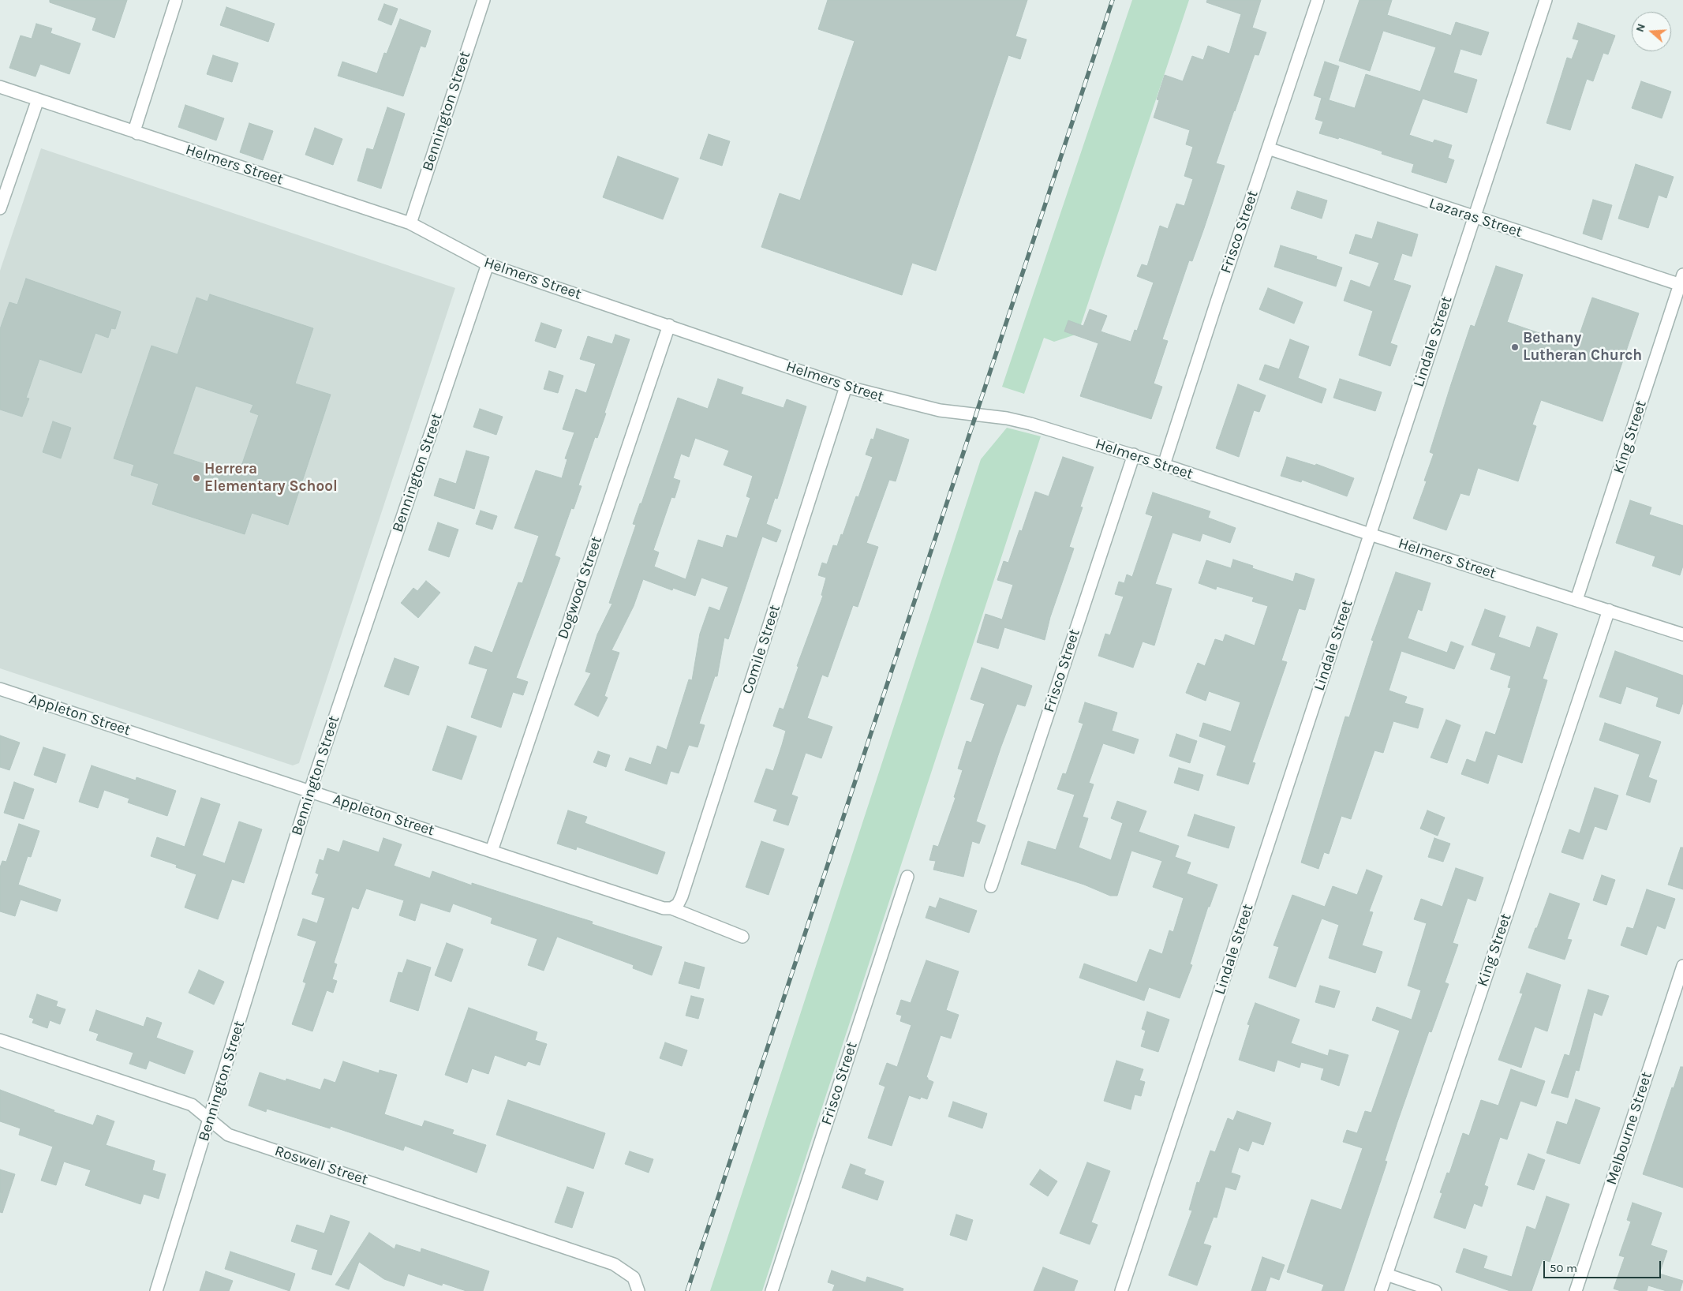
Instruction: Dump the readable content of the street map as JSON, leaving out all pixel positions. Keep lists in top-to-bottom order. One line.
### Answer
{"streets":{"street":["Bennington Street","Helmers Street","Lazaras Street","Frisco Street","Lindale Street","King Street","Dogwood Street","Comile Street","Appleton Street","Melbourne Street","Roswell Street"]},"crossings":[["Bennington Street","Helmers Street"],["Bennington Street","Appleton Street"],["Bennington Street","Roswell Street"],["Helmers Street","Frisco Street"],["Helmers Street","Lindale Street"],["Helmers Street","King Street"],["Helmers Street","Dogwood Street"],["Helmers Street","Comile Street"],["Lazaras Street","Frisco Street"],["Lazaras Street","Lindale Street"],["Lazaras Street","King Street"],["Dogwood Street","Appleton Street"],["Comile Street","Appleton Street"]],"places":["Bethany Lutheran Church","Herrera Elementary School"],"scale_bar":"50 m","north":"left"}
